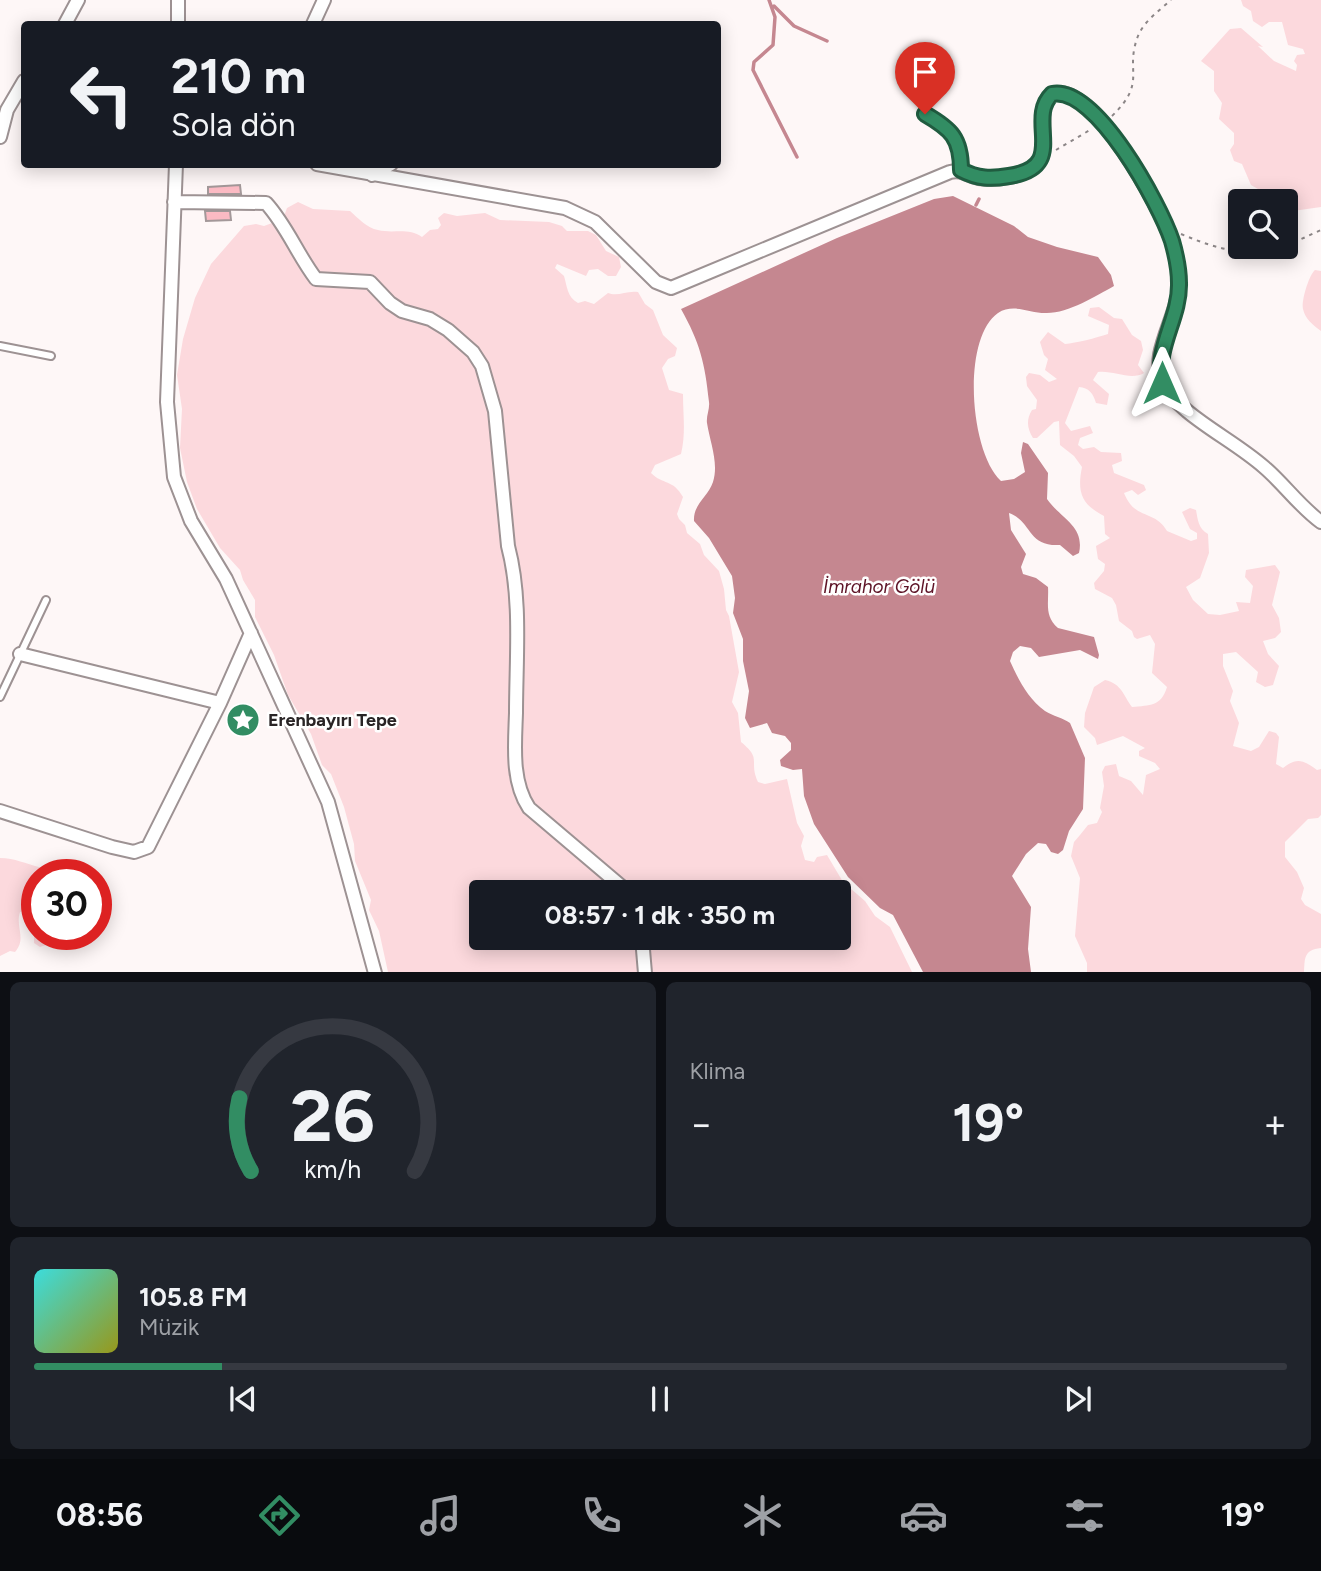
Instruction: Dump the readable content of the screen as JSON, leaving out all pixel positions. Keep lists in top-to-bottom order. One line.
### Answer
{"water":["İmrahor Gölü"],"places":{"place":["Erenbayırı Tepe"]},"page":{"turn":["210 m","Sola dön"],"limit":"30","trip":"08:57 · 1 dk · 350 m","tile":"Klima","heat":["−","19°","+"],"song":["105.8 FM","Müzik"],"tabs":["08:56","19°"],"gauge":["26","km/h"]}}
